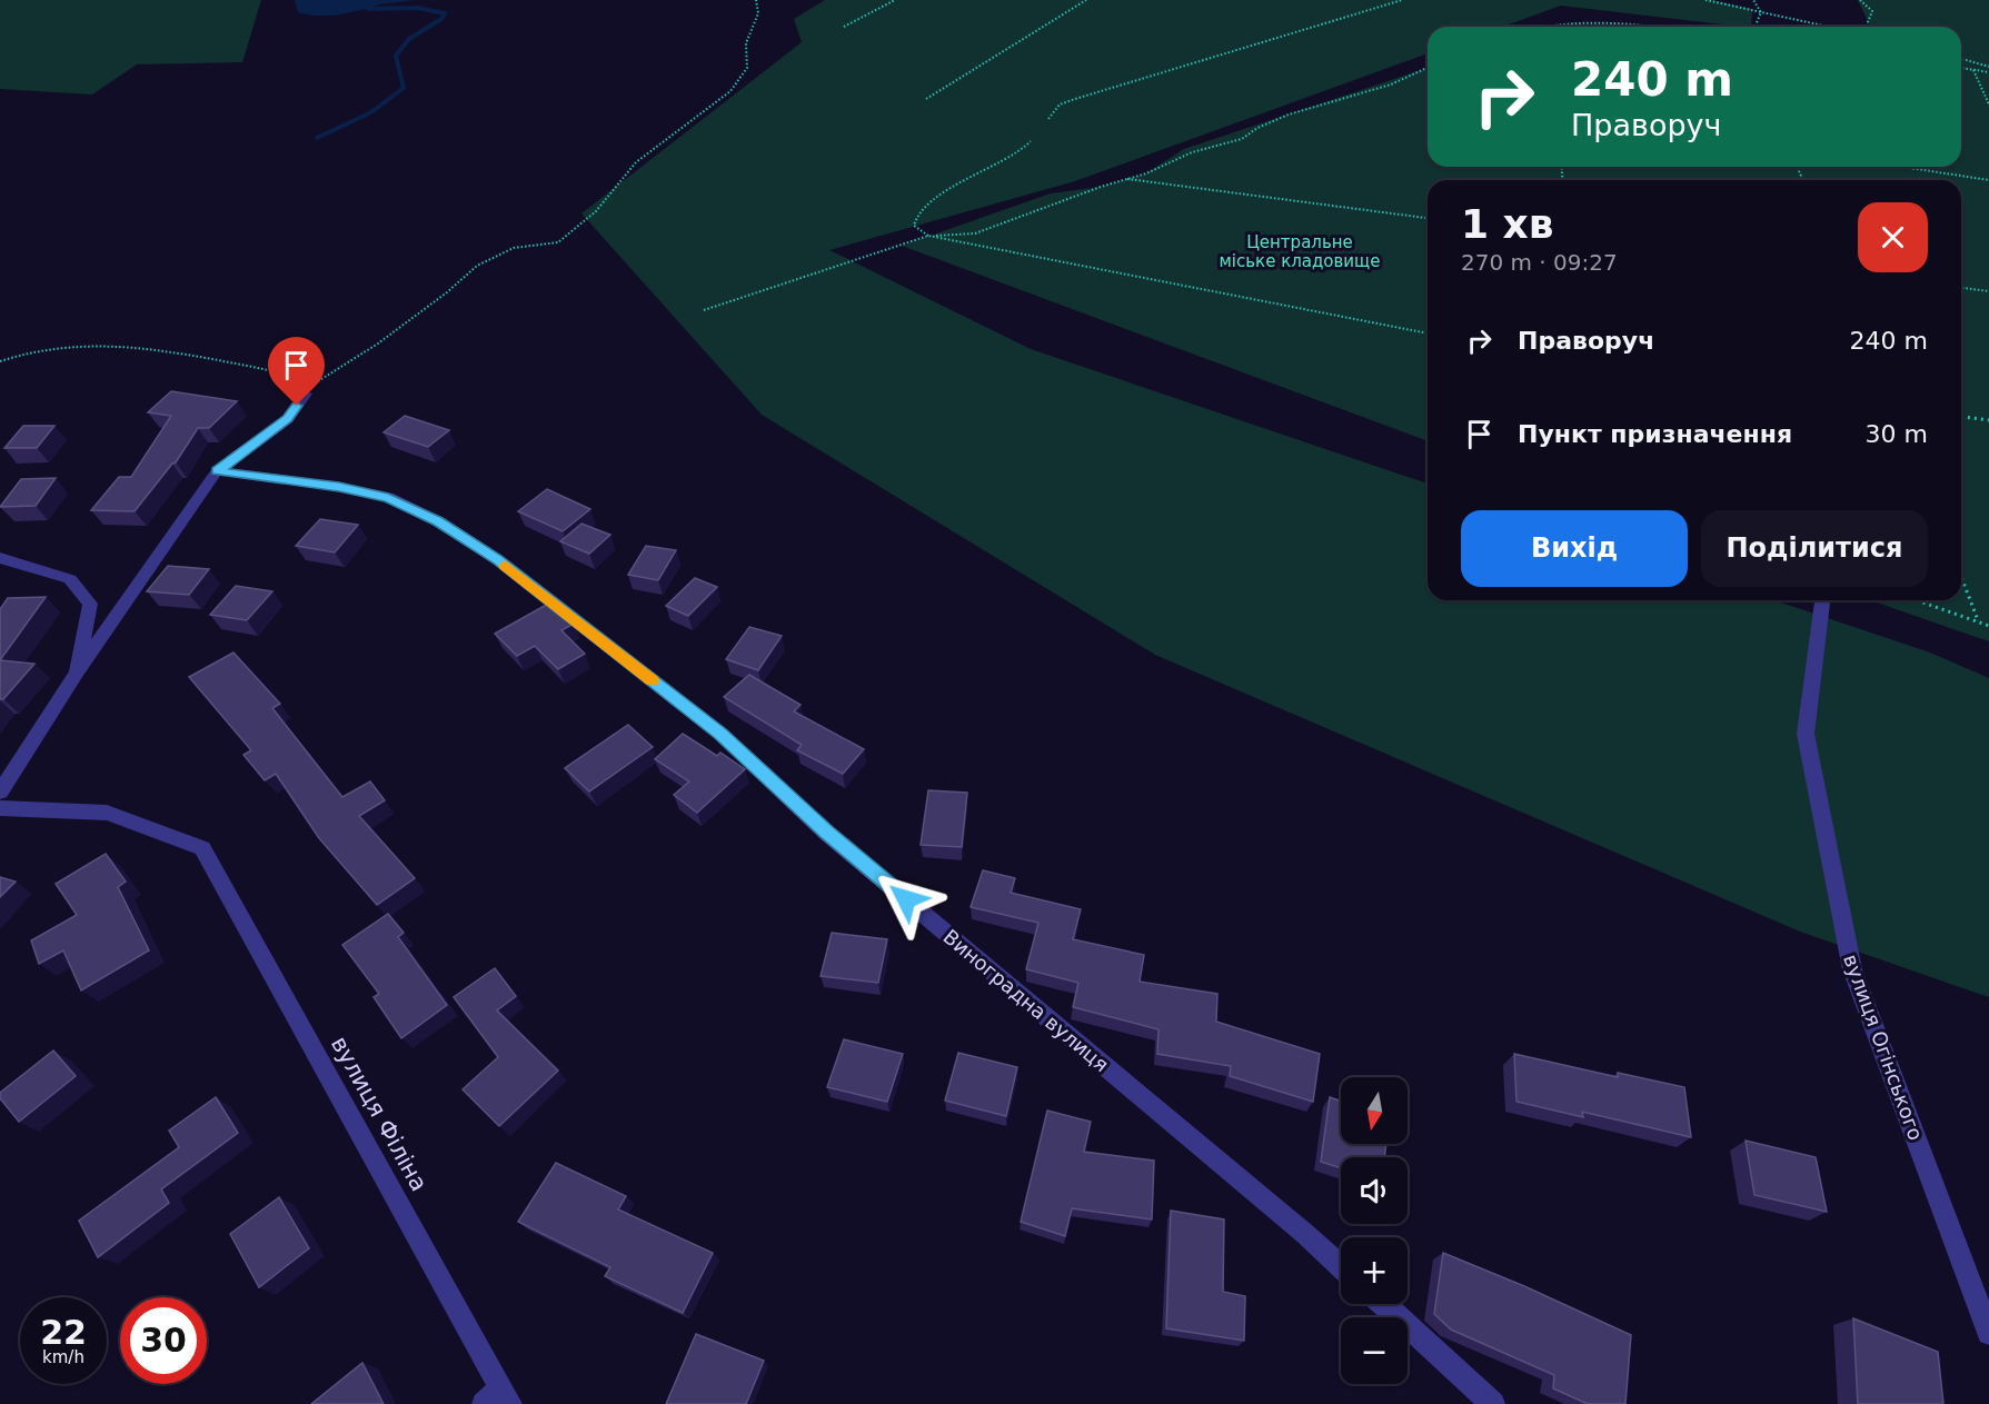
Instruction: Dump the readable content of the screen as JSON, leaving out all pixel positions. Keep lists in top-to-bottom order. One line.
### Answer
{"streets":{"street":["Виноградна вулиця","вулиця Огінського","вулиця Філіна"]},"parks":["Центральне міське кладовище"],"north":"bottom","page":{"turn":["240 m","Праворуч"],"heading":["1 хв","270 m · 09:27"],"list":[{"name":"Праворуч","value":"240 m"},{"name":"Пункт призначення","value":"30 m"}],"buttons":["Вихід","Поділитися"],"map_buttons":["+","−"],"speed":"22 km/h","limit":"30"}}
